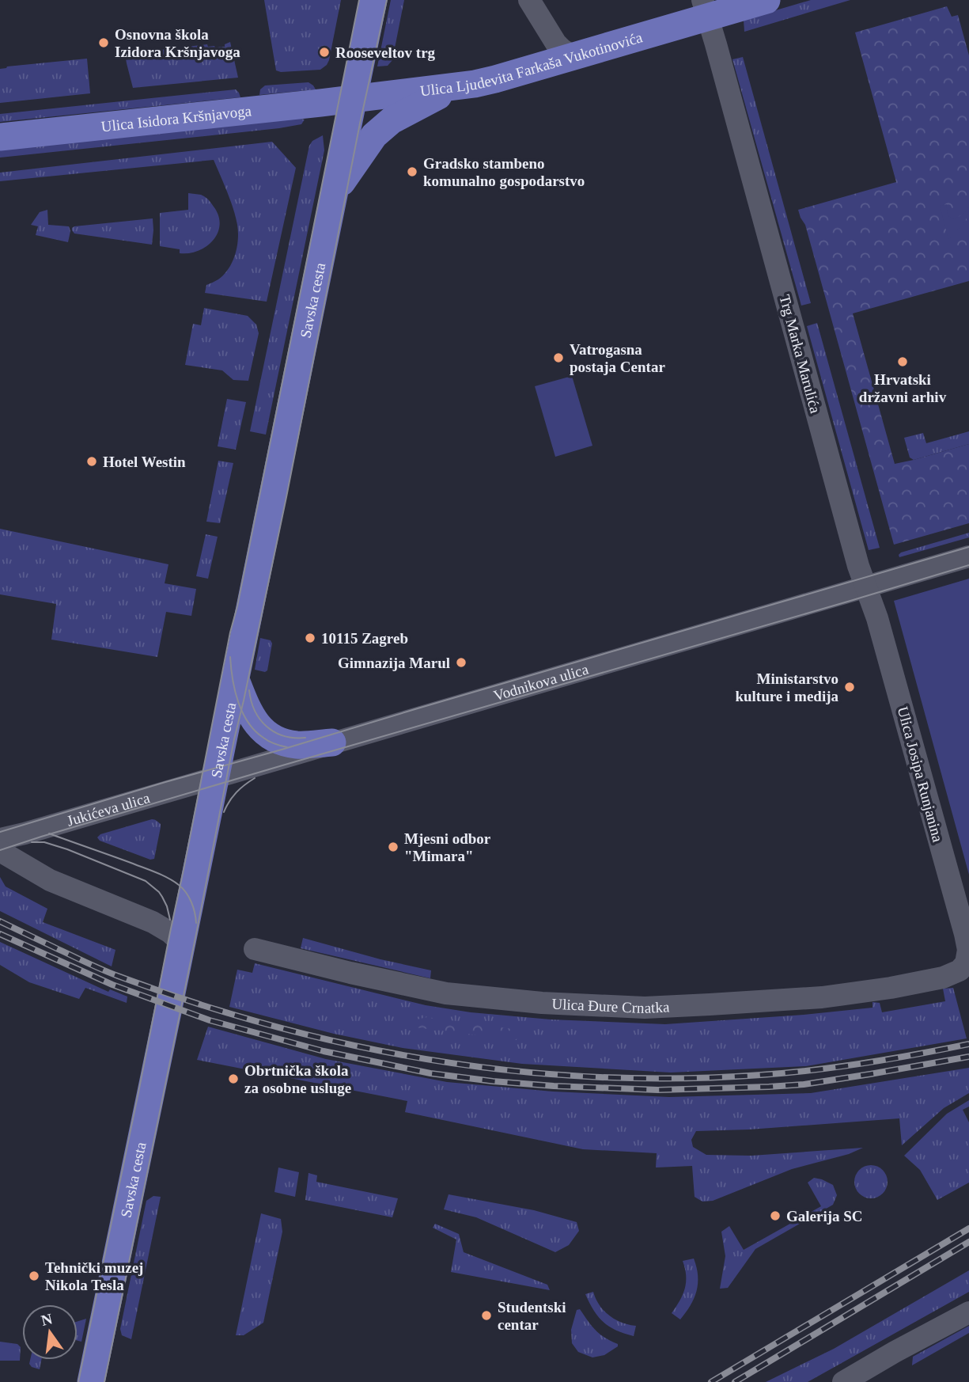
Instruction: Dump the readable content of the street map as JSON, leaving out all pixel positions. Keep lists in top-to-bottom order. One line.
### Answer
{"streets":{"main road":["Ulica Ljudevita Farkaša Vukotinovića","Ulica Isidora Kršnjavoga","Savska cesta"],"street":["Trg Marka Marulića","Vodnikova ulica","Ulica Josipa Runjanina","Jukićeva ulica","Ulica Đure Crnatka"]},"crossings":[["Ulica Ljudevita Farkaša Vukotinovića","Ulica Isidora Kršnjavoga"],["Ulica Ljudevita Farkaša Vukotinovića","Savska cesta"],["Ulica Ljudevita Farkaša Vukotinovića","Trg Marka Marulića"],["Ulica Isidora Kršnjavoga","Savska cesta"],["Savska cesta","Vodnikova ulica"],["Savska cesta","Jukićeva ulica"],["Trg Marka Marulića","Vodnikova ulica"],["Trg Marka Marulića","Ulica Josipa Runjanina"],["Vodnikova ulica","Ulica Josipa Runjanina"],["Vodnikova ulica","Jukićeva ulica"],["Ulica Josipa Runjanina","Ulica Đure Crnatka"]],"places":["Osnovna škola Izidora Kršnjavoga","Rooseveltov trg","Gradsko stambeno komunalno gospodarstvo","Vatrogasna postaja Centar","Hrvatski državni arhiv","Hotel Westin","10115 Zagreb","Gimnazija Marul","Ministarstvo kulture i medija","Mjesni odbor \"Mimara\"","Obrtnička škola za osobne usluge","Galerija SC","Tehnički muzej Nikola Tesla","Studentski centar"],"north":"top"}
